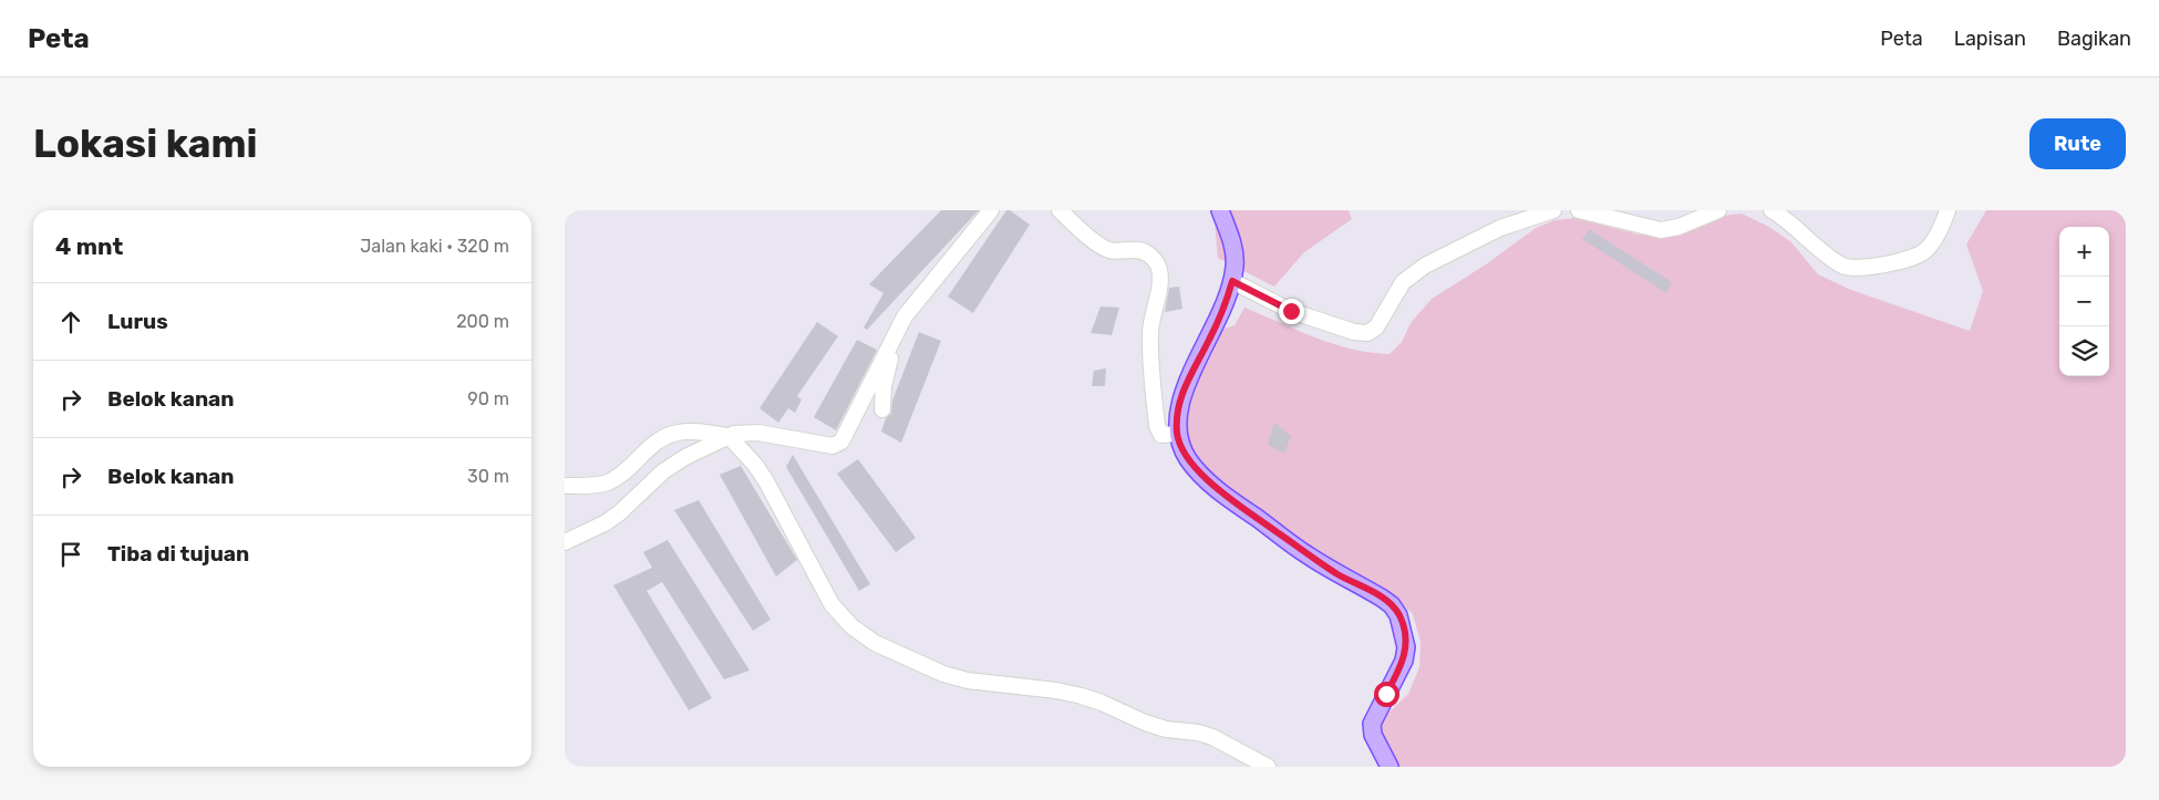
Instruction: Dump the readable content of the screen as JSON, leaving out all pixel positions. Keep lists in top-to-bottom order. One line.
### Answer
{"page":{"header":"Peta","nav":["Peta","Lapisan","Bagikan"],"buttons":"Rute","title":"Lokasi kami","heading":["4 mnt","Jalan kaki · 320 m"],"map_buttons":["+","−"],"list":[["Lurus","200 m"],["Belok kanan","90 m"],["Belok kanan","30 m"],"Tiba di tujuan"]}}
